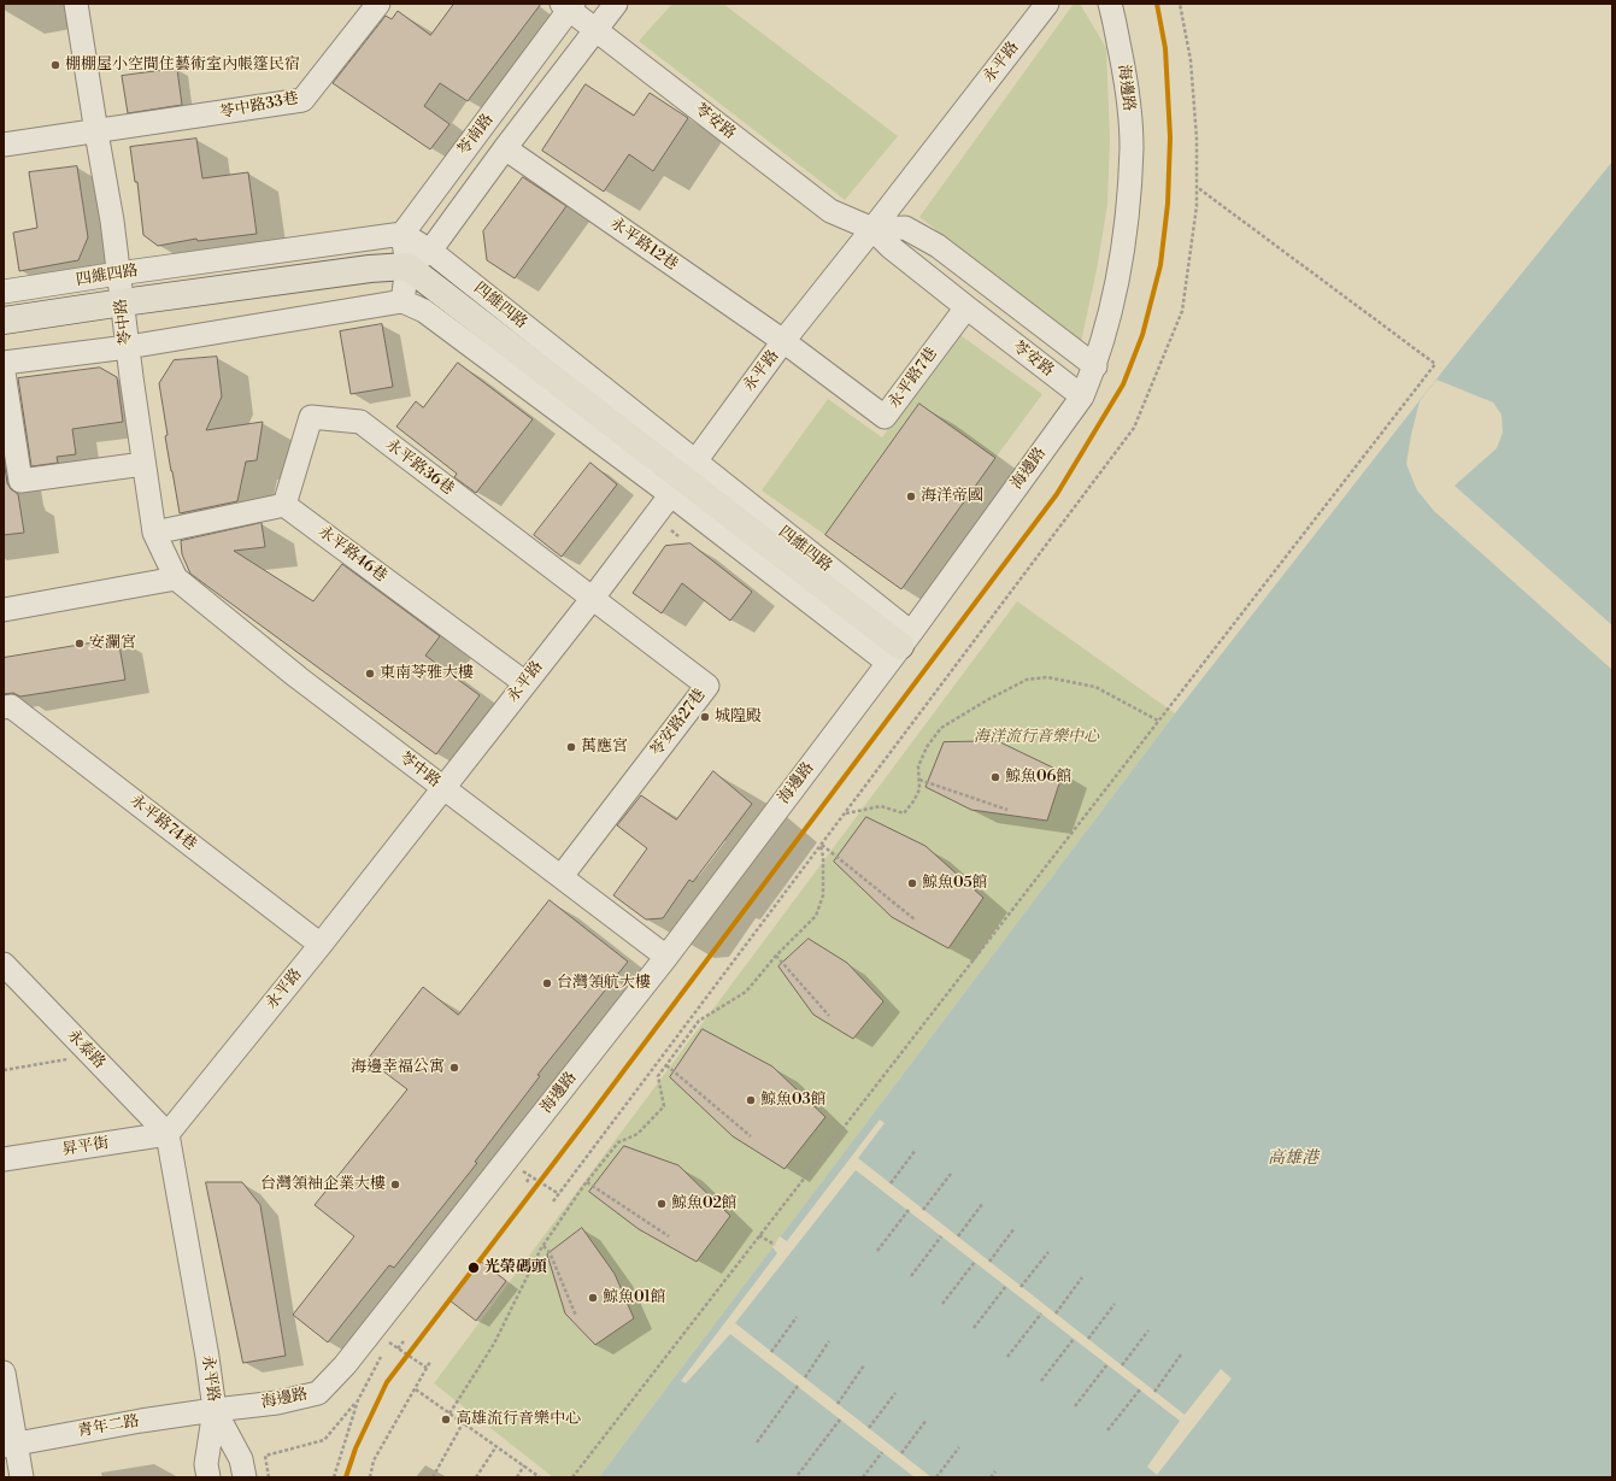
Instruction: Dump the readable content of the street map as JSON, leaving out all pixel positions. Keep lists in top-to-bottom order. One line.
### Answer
{"streets":{"main road":["四維四路"],"street":["永平路","海邊路","苓中路33巷","苓安路","苓南路","永平路12巷","苓中路","永平路7巷","永平路36巷","永平路46巷","苓安路27巷","永平路74巷","永泰路","昇平街","青年二路"]},"crossings":[["永平路","海邊路"],["永平路","苓安路"],["永平路","永平路12巷"],["永平路","四維四路"],["永平路","苓中路"],["永平路","永平路7巷"],["永平路","永平路36巷"],["永平路","永平路46巷"],["永平路","苓安路27巷"],["永平路","永平路74巷"],["永平路","永泰路"],["永平路","昇平街"],["永平路","青年二路"],["海邊路","苓安路"],["海邊路","四維四路"],["海邊路","苓中路"],["海邊路","青年二路"],["苓中路33巷","苓中路"],["苓安路","苓南路"],["苓安路","永平路7巷"],["苓南路","永平路12巷"],["苓南路","四維四路"],["永平路12巷","永平路7巷"],["四維四路","苓中路"],["苓中路","苓安路27巷"],["永平路36巷","永平路46巷"],["永平路36巷","苓安路27巷"],["永泰路","昇平街"]],"water":["高雄港"],"parks":["海洋流行音樂中心"],"places":["棚棚屋小空間住藝術室內帳篷民宿","海洋帝國","安瀾宮","東南苓雅大樓","城隍殿","萬應宮","鯨魚06館","鯨魚05館","台灣領航大樓","海邊幸福公寓","鯨魚03館","台灣領袖企業大樓","鯨魚02館","光榮碼頭","鯨魚01館","高雄流行音樂中心"]}
